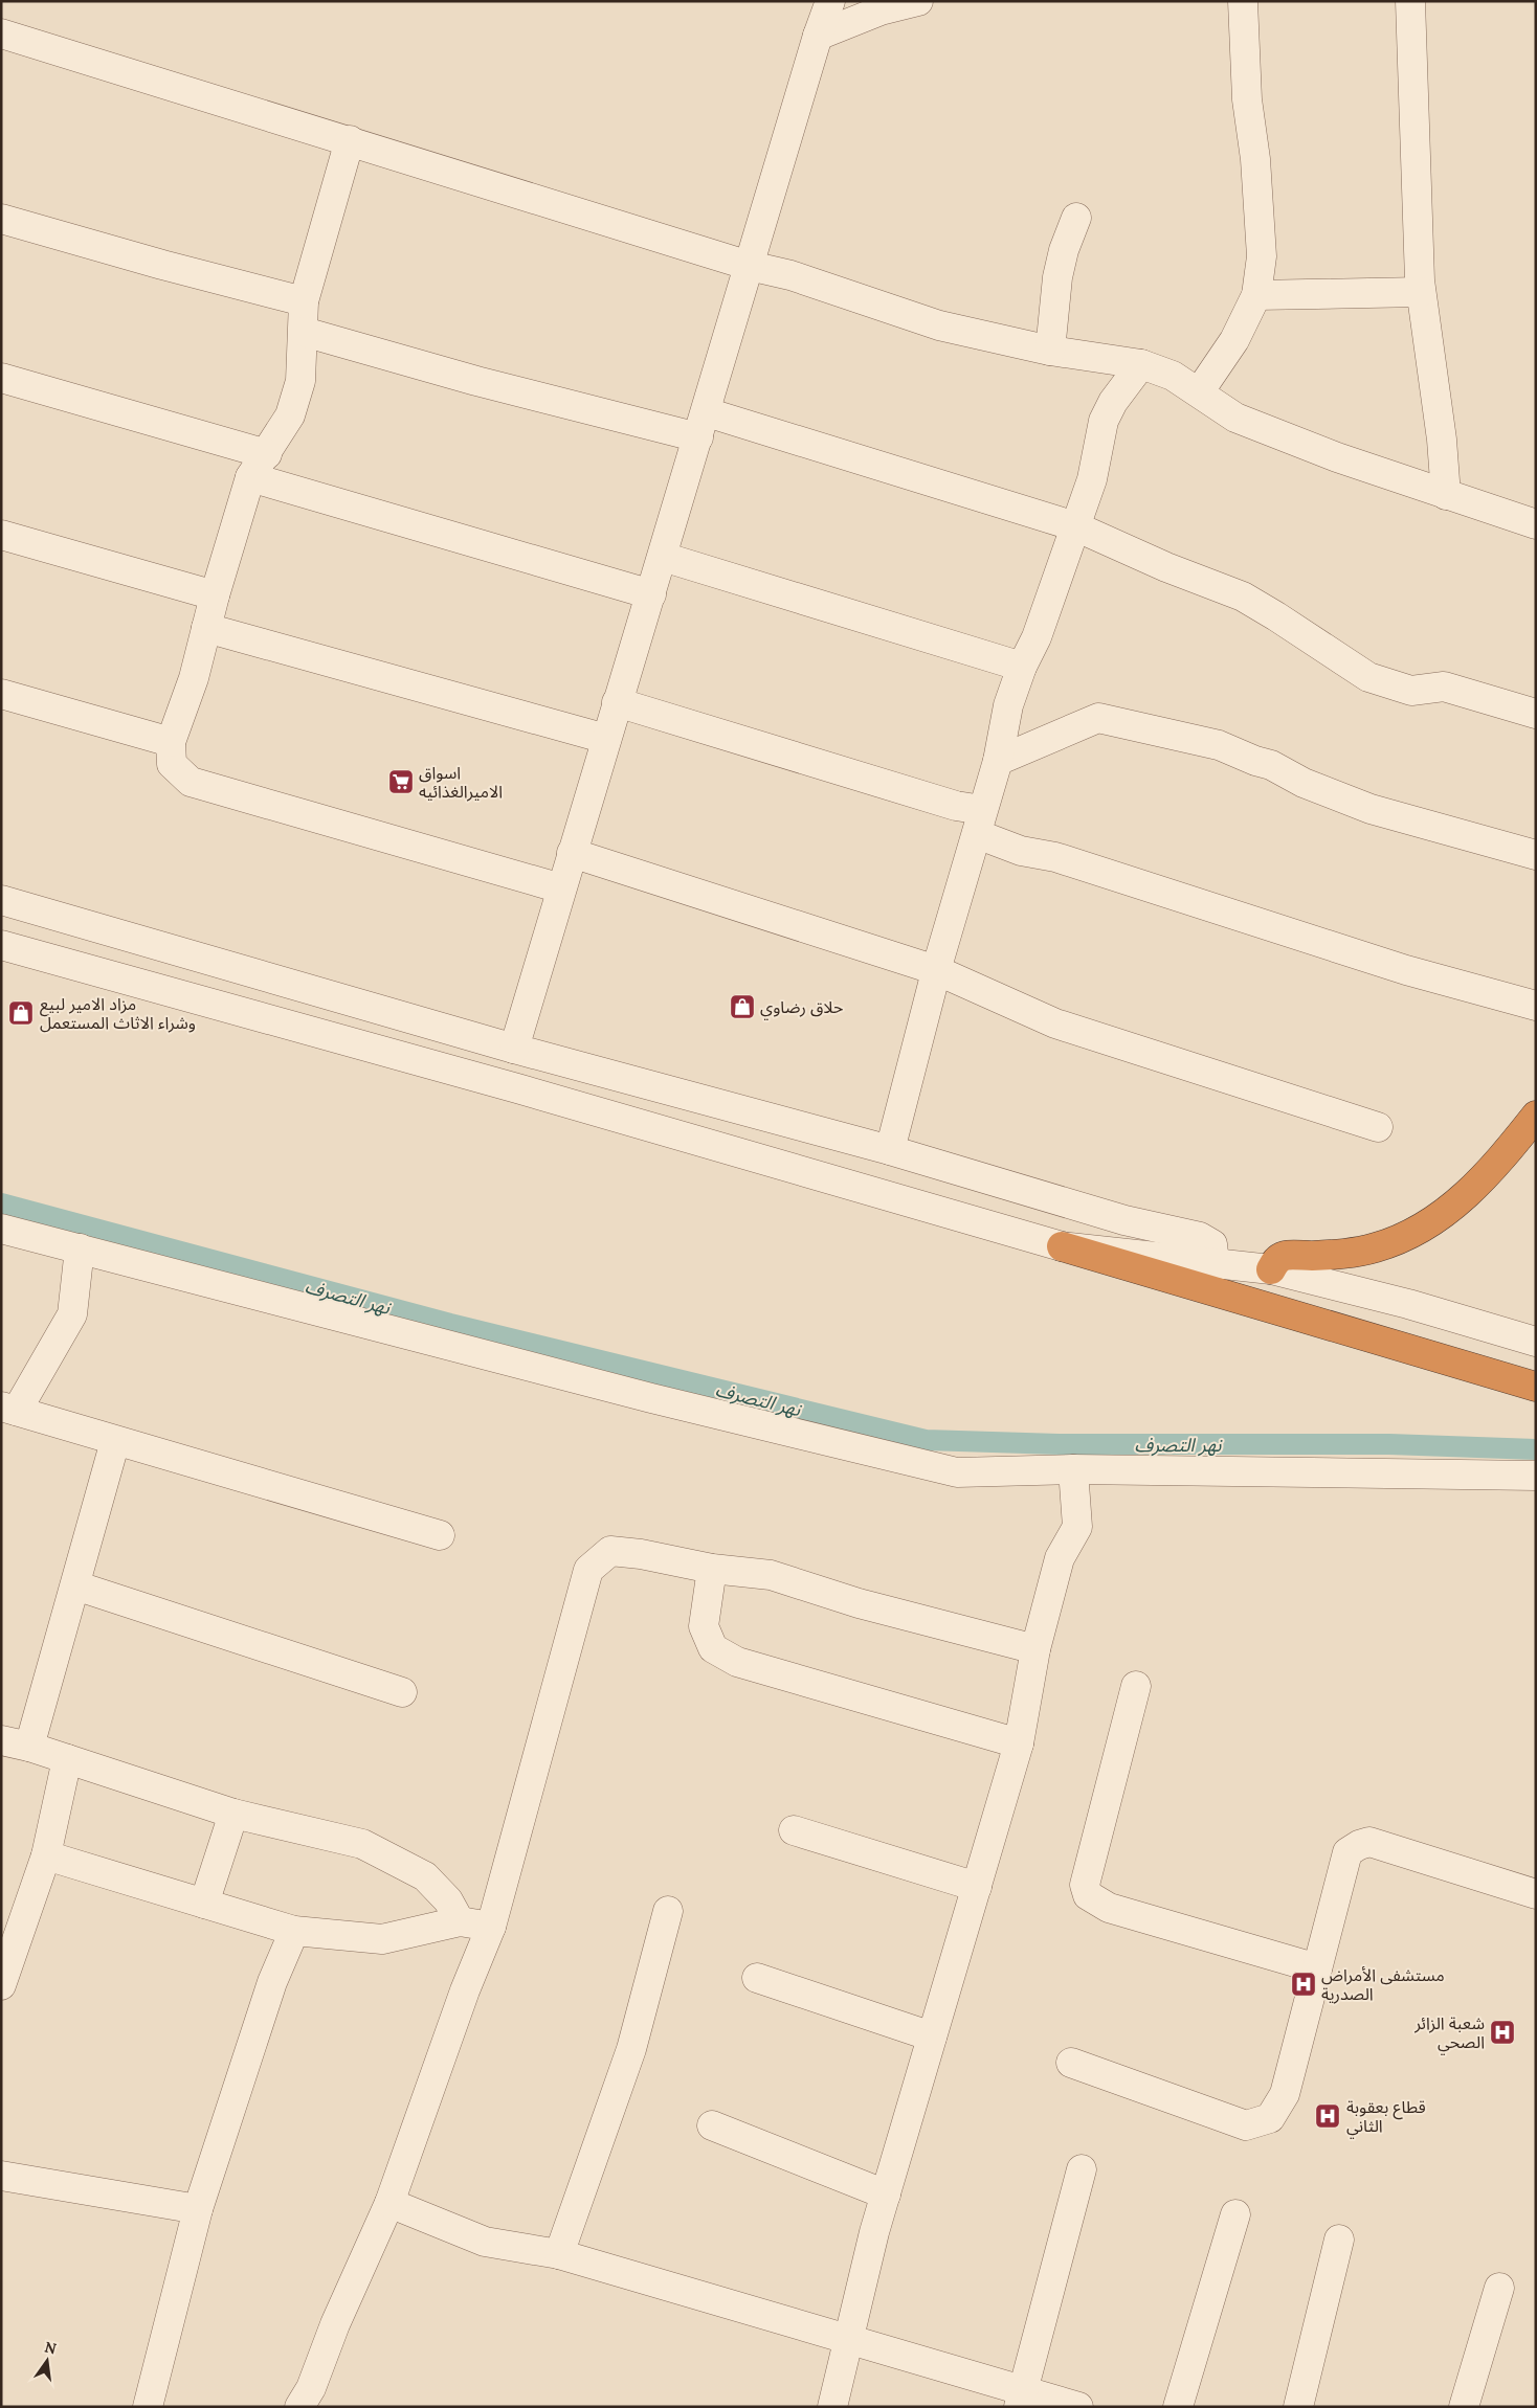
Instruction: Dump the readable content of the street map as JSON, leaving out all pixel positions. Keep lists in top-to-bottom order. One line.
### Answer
{"water":["نهر التصرف"],"places":{"supermarket":["اسواق الاميرالغذائيه"],"shop":["حلاق رضاوي","مزاد الامير لبيع وشراء الاثاث المستعمل"],"hospital":["مستشفى الأمراض الصدرية","شعبة الزائر الصحي","قطاع بعقوبة الثاني"]},"north":"top"}
